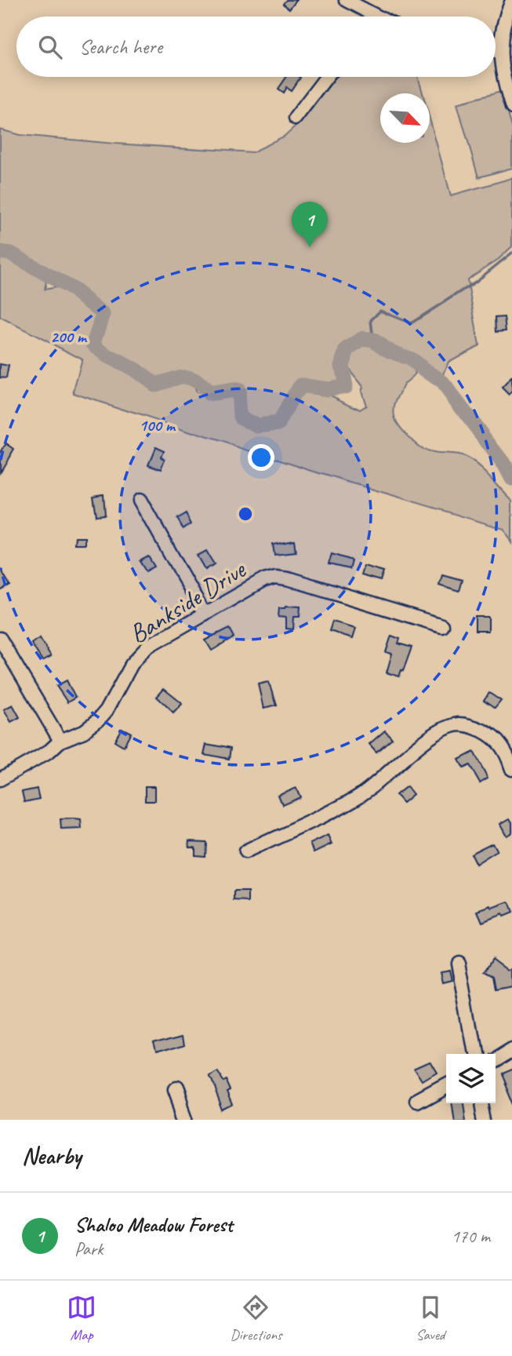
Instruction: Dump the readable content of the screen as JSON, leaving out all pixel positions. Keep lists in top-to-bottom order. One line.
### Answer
{"streets":{"street":["Bankside Drive"]},"north":"bottom right","page":{"search":"Search here","pins":"1","heading":"Nearby","list":[{"mark":"1","name":"Shaloo Meadow Forest","note":"Park","value":"170 m"}],"nav":["Map","Directions","Saved"]},"rings":["200 m","100 m"]}
